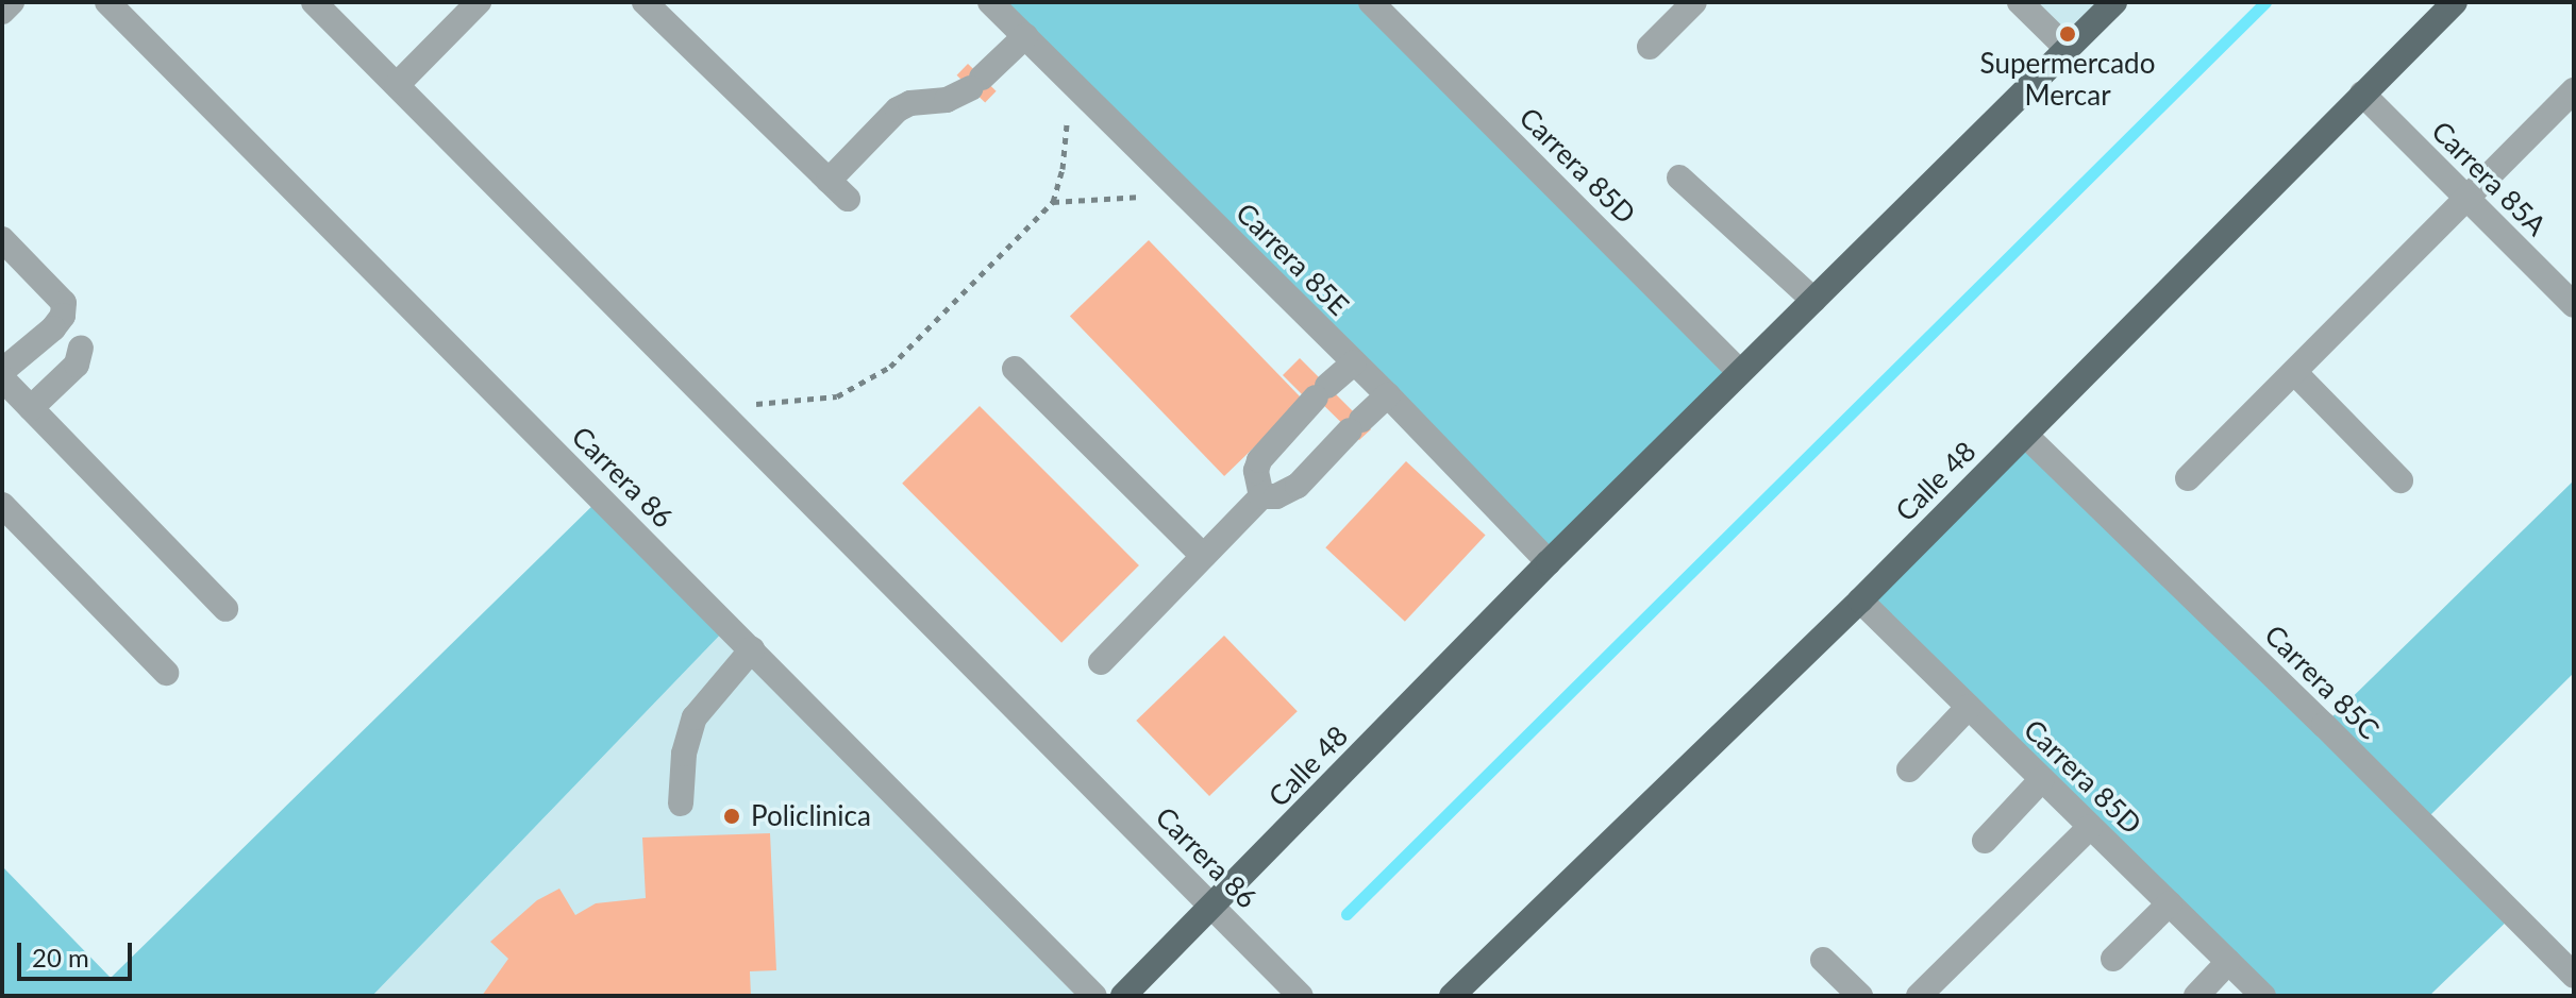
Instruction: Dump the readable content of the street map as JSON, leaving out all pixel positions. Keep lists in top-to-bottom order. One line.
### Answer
{"streets":{"main road":["Calle 48"],"street":["Carrera 85D","Carrera 85A","Carrera 85E","Carrera 86","Carrera 85C"]},"crossings":[["Carrera 85D","Calle 48"],["Carrera 85A","Calle 48"],["Carrera 85E","Calle 48"],["Carrera 86","Calle 48"],["Calle 48","Carrera 85C"]],"places":["Supermercado Mercar","Policlinica"],"scale_bar":"20 m"}
